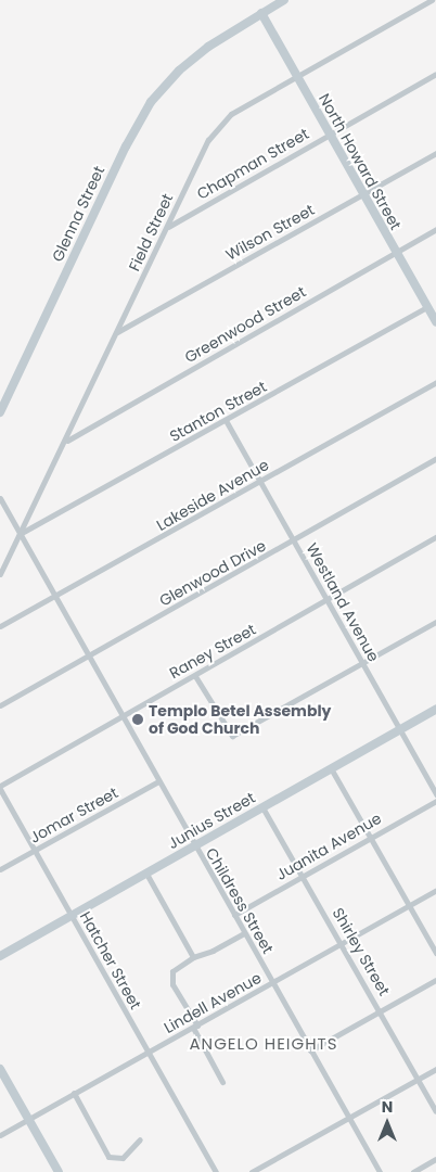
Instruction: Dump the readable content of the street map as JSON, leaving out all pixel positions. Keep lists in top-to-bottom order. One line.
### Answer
{"streets":{"street":["North Howard Street","Chapman Street","Glenna Street","Field Street","Wilson Street","Greenwood Street","Stanton Street","Lakeside Avenue","Glenwood Drive","Westland Avenue","Raney Street","Jomar Street","Junius Street","Juanita Avenue","Childress Street","Shirley Street","Hatcher Street","Lindell Avenue"]},"crossings":[["North Howard Street","Chapman Street"],["North Howard Street","Glenna Street"],["North Howard Street","Field Street"],["North Howard Street","Wilson Street"],["North Howard Street","Greenwood Street"],["North Howard Street","Stanton Street"],["Chapman Street","Field Street"],["Field Street","Wilson Street"],["Field Street","Greenwood Street"],["Field Street","Stanton Street"],["Field Street","Childress Street"],["Stanton Street","Westland Avenue"],["Stanton Street","Childress Street"],["Lakeside Avenue","Westland Avenue"],["Lakeside Avenue","Childress Street"],["Glenwood Drive","Westland Avenue"],["Glenwood Drive","Childress Street"],["Westland Avenue","Raney Street"],["Westland Avenue","Junius Street"],["Raney Street","Childress Street"],["Raney Street","Hatcher Street"],["Jomar Street","Childress Street"],["Jomar Street","Hatcher Street"],["Junius Street","Childress Street"],["Junius Street","Shirley Street"],["Junius Street","Hatcher Street"],["Juanita Avenue","Childress Street"],["Juanita Avenue","Shirley Street"],["Childress Street","Lindell Avenue"],["Shirley Street","Lindell Avenue"],["Hatcher Street","Lindell Avenue"]],"districts":["ANGELO HEIGHTS"],"places":["Templo Betel Assembly of God Church"],"north":"top"}
